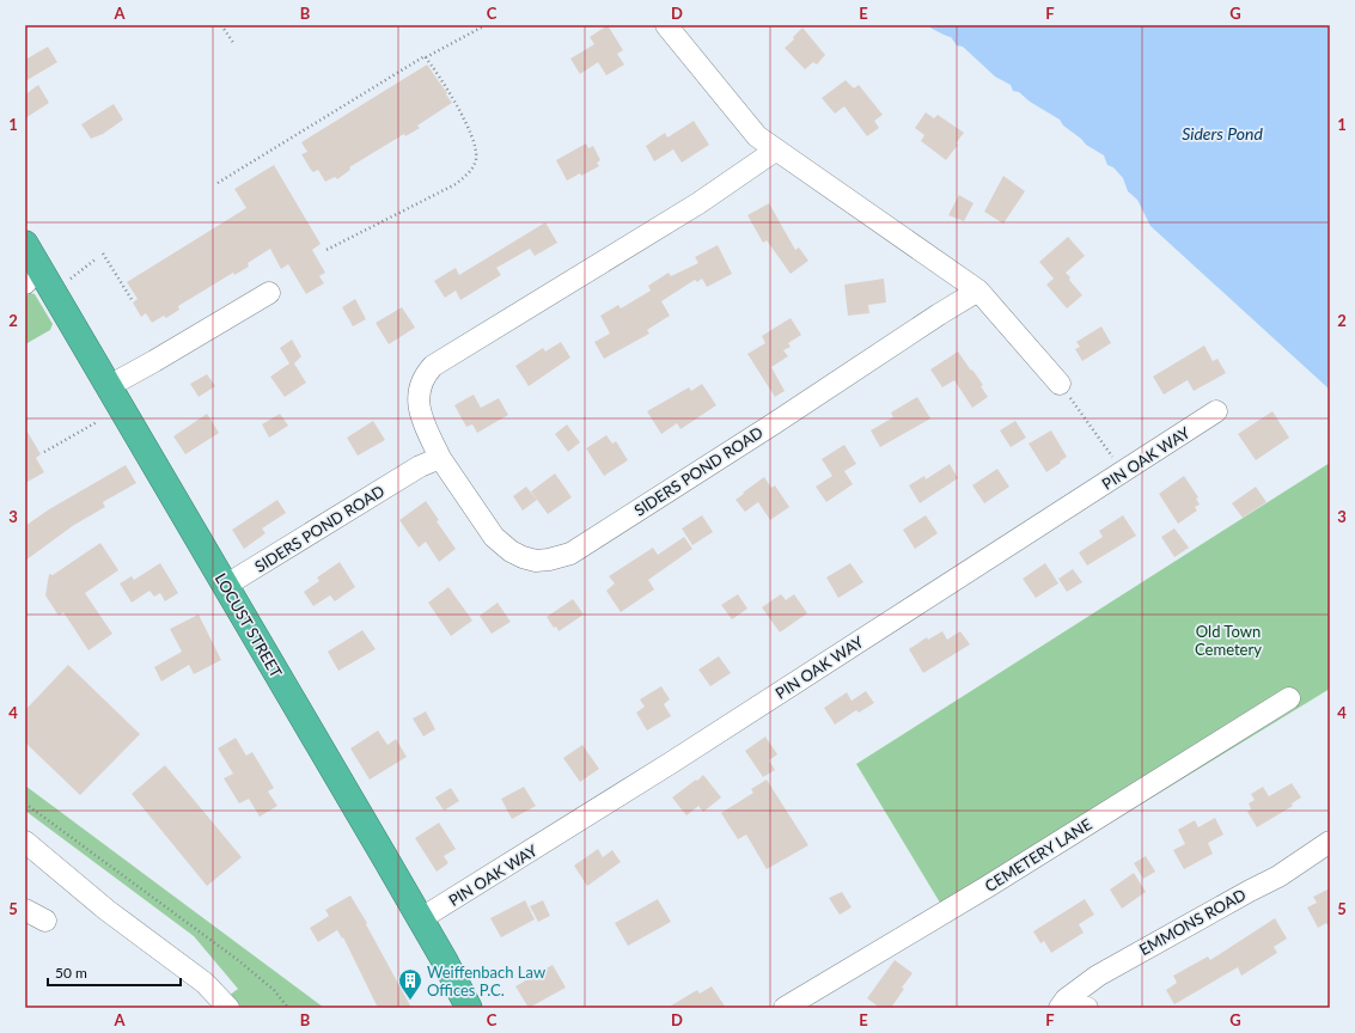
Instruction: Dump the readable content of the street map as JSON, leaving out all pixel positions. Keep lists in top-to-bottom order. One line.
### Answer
{"streets":{"highway":["LOCUST STREET"],"street":["PIN OAK WAY","SIDERS POND ROAD","CEMETERY LANE","EMMONS ROAD"]},"crossings":[["PIN OAK WAY","LOCUST STREET"],["SIDERS POND ROAD","LOCUST STREET"]],"water":["Siders Pond"],"parks":["Old Town Cemetery"],"places":{"building":["Weiffenbach Law Offices P.C."]},"scale_bar":"50 m","grid":{"columns":["A","B","C","D","E","F","G"],"rows":["1","2","3","4","5"]}}
